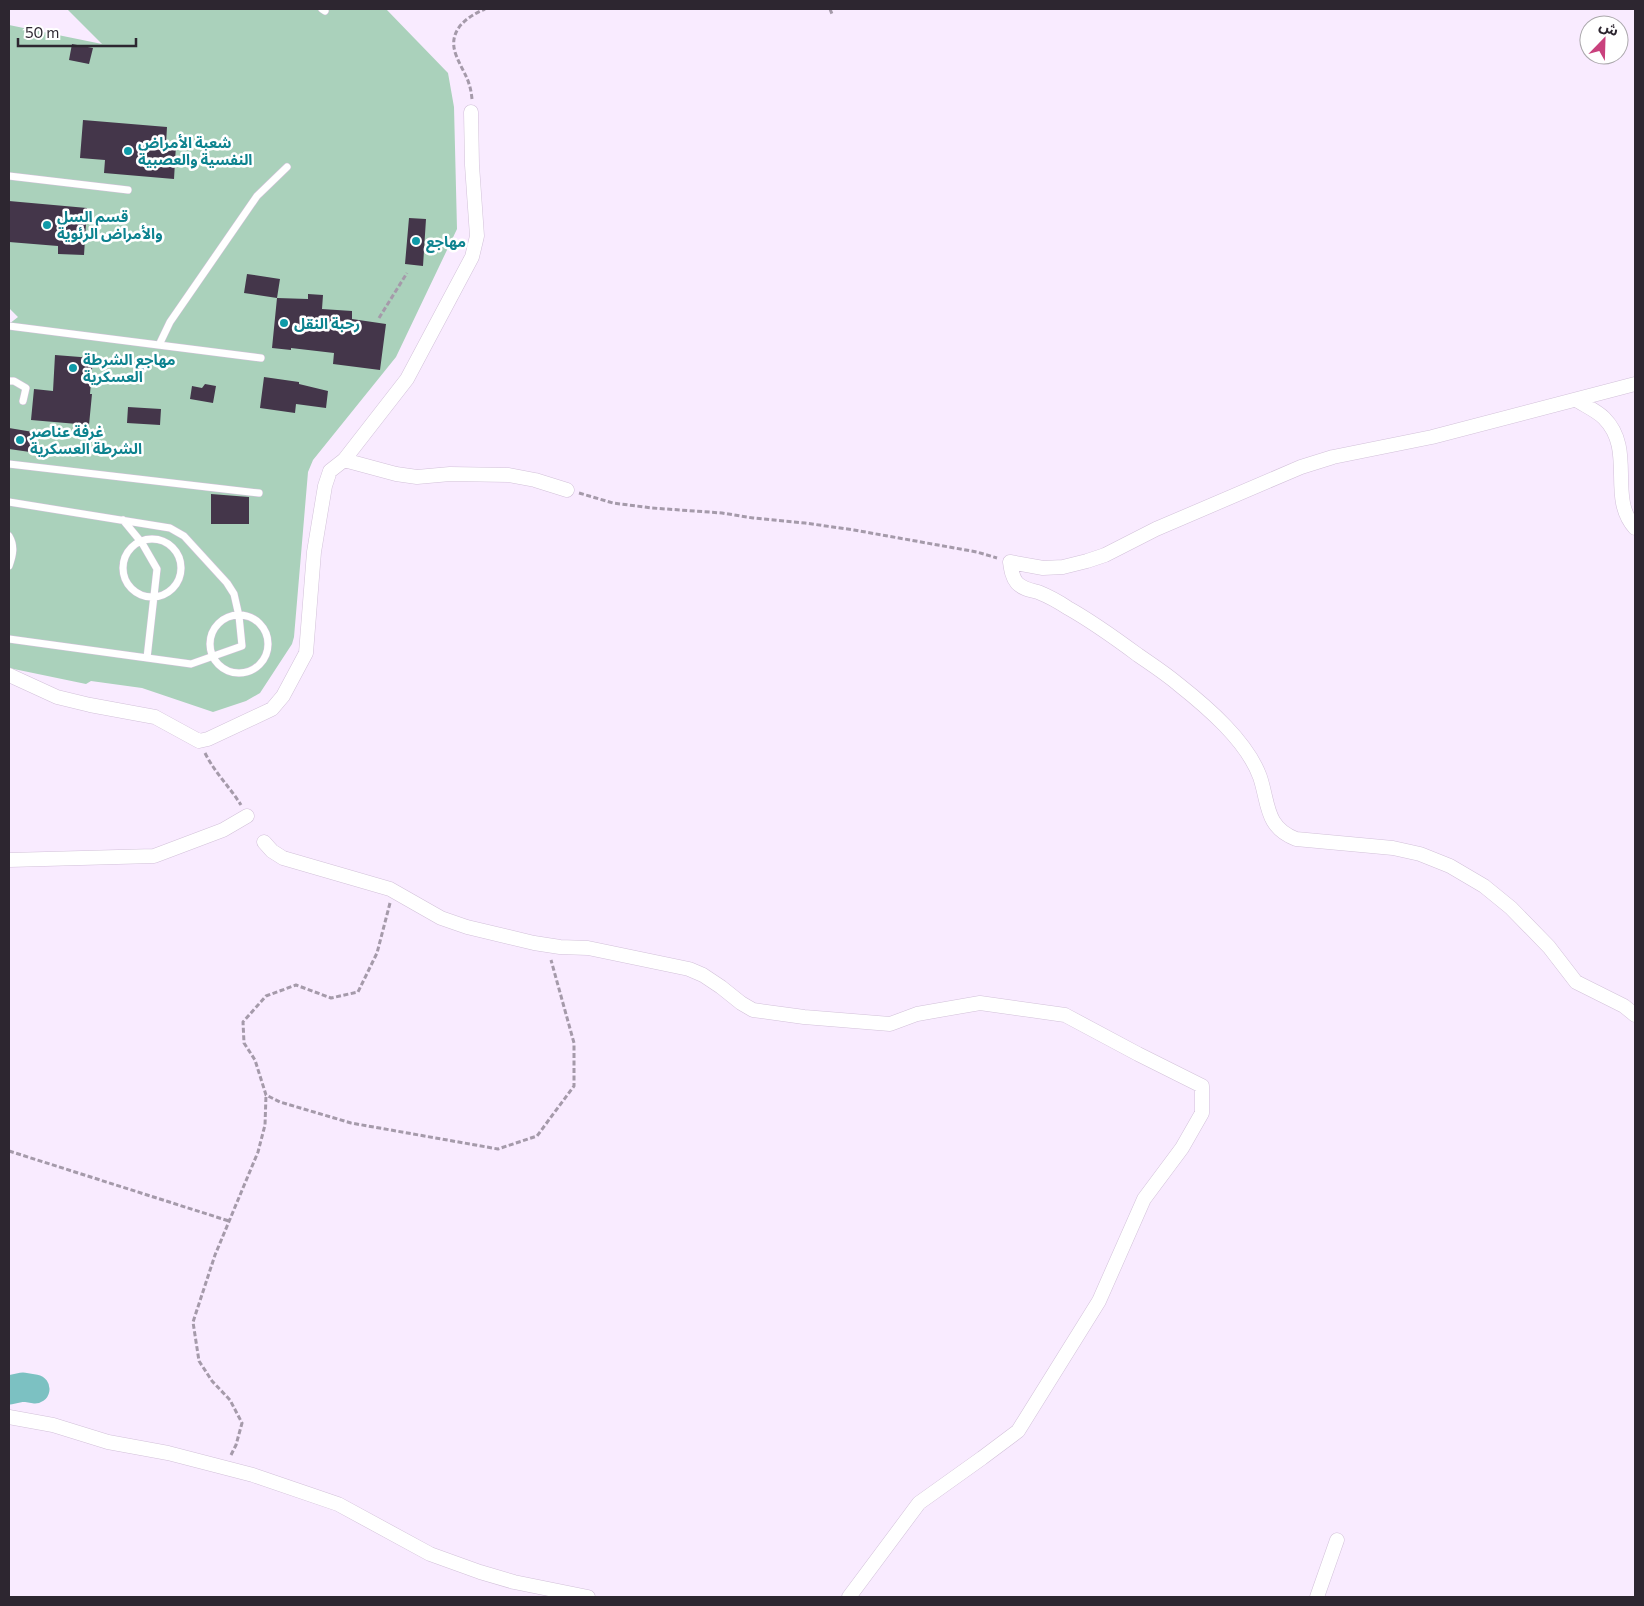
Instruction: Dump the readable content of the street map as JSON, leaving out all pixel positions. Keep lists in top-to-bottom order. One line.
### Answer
{"places":["شعبة الأمراض النفسية والعصبية","قسم السل والأمراض الرئوية","مهاجع","رحبة النقل","مهاجع الشرطة العسكرية","غرفة عناصر الشرطة العسكرية"],"scale_bar":"50 m","north":"top right"}
